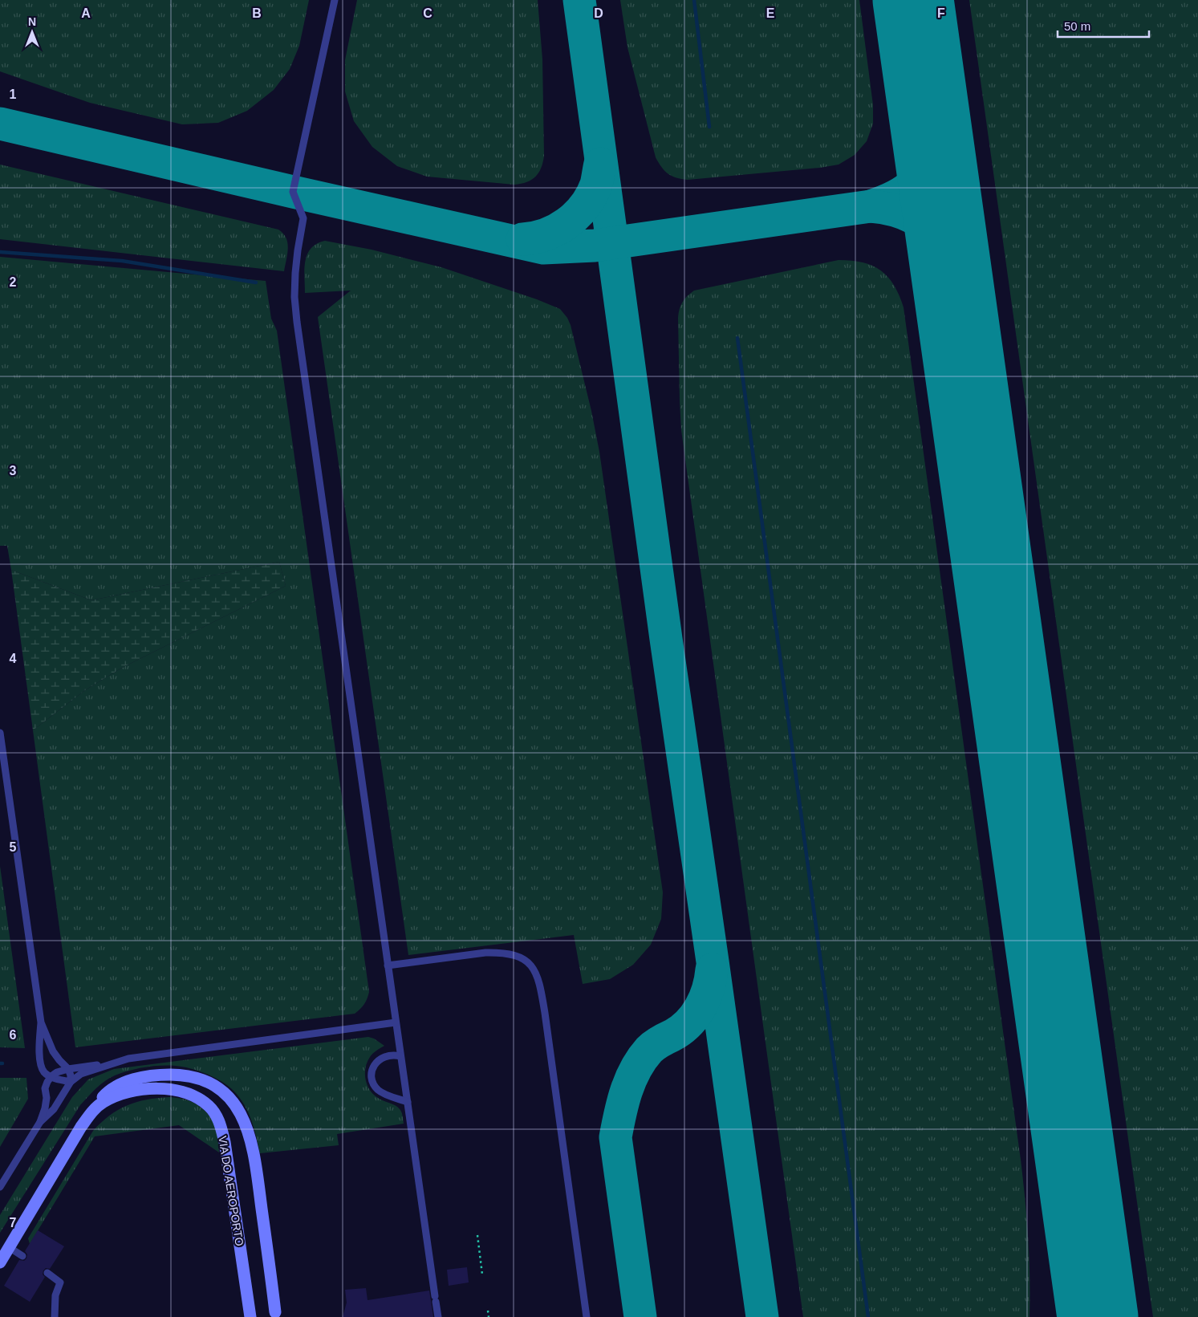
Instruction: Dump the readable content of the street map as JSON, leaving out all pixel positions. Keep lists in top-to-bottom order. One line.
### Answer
{"streets":{"street":["VIA DO AEROPORTO"]},"scale_bar":"50 m","north":"top","grid":{"columns":["A","B","C","D","E","F"],"rows":["1","2","3","4","5","6","7"]}}
